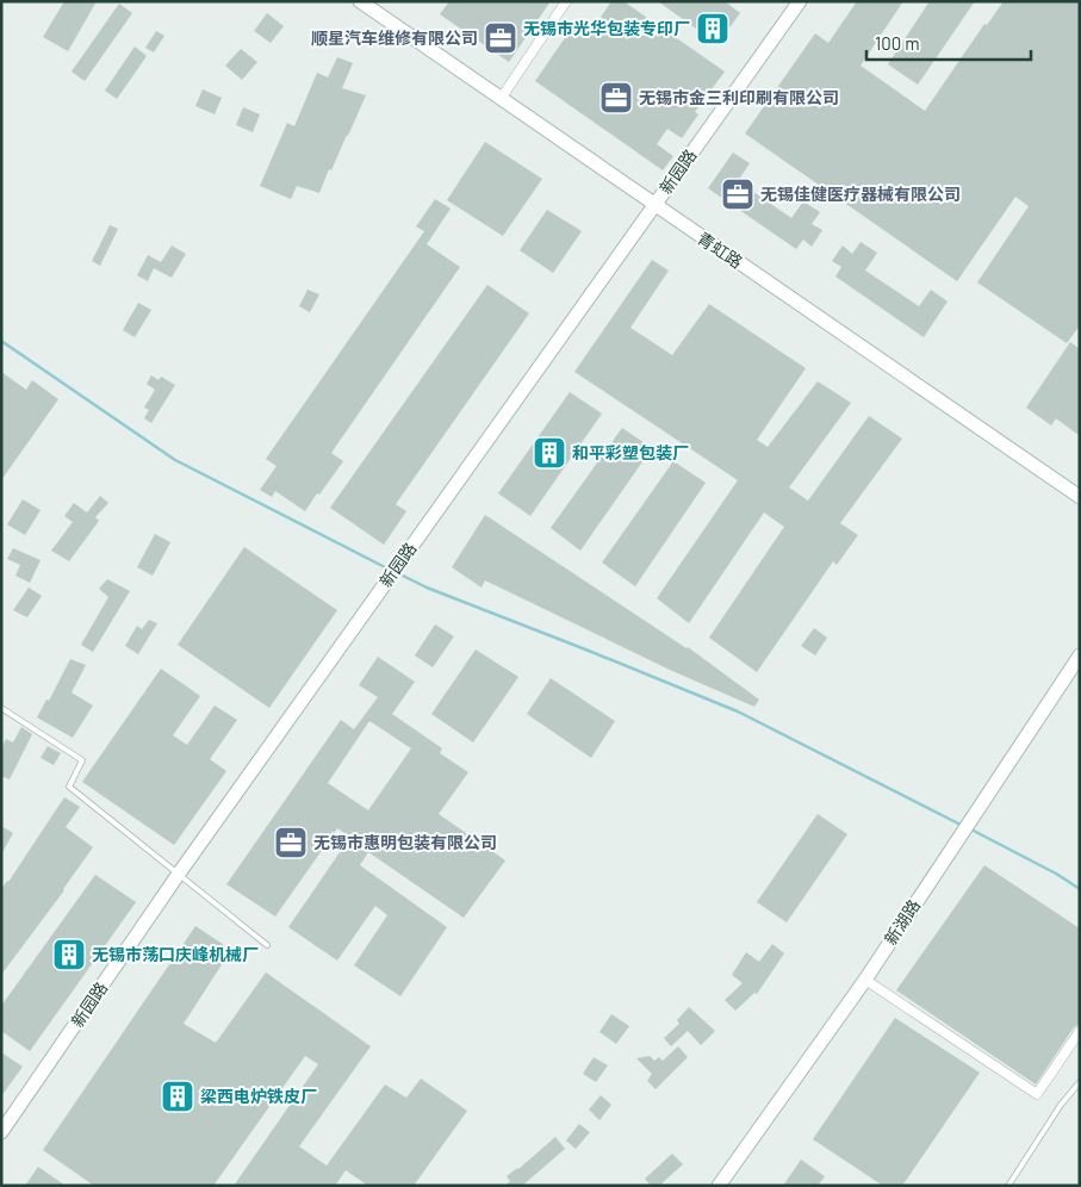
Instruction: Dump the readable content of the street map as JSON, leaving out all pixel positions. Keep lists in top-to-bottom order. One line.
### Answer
{"streets":{"street":["新园路","青虹路","新湖路"]},"crossings":[["新园路","青虹路"]],"places":{"building":["无锡市光华包装专印厂","和平彩塑包装厂","无锡市荡口庆峰机械厂","梁西电炉铁皮厂"],"office":["顺星汽车维修有限公司","无锡市金三利印刷有限公司","无锡佳健医疗器械有限公司","无锡市惠明包装有限公司"]},"scale_bar":"100 m"}
